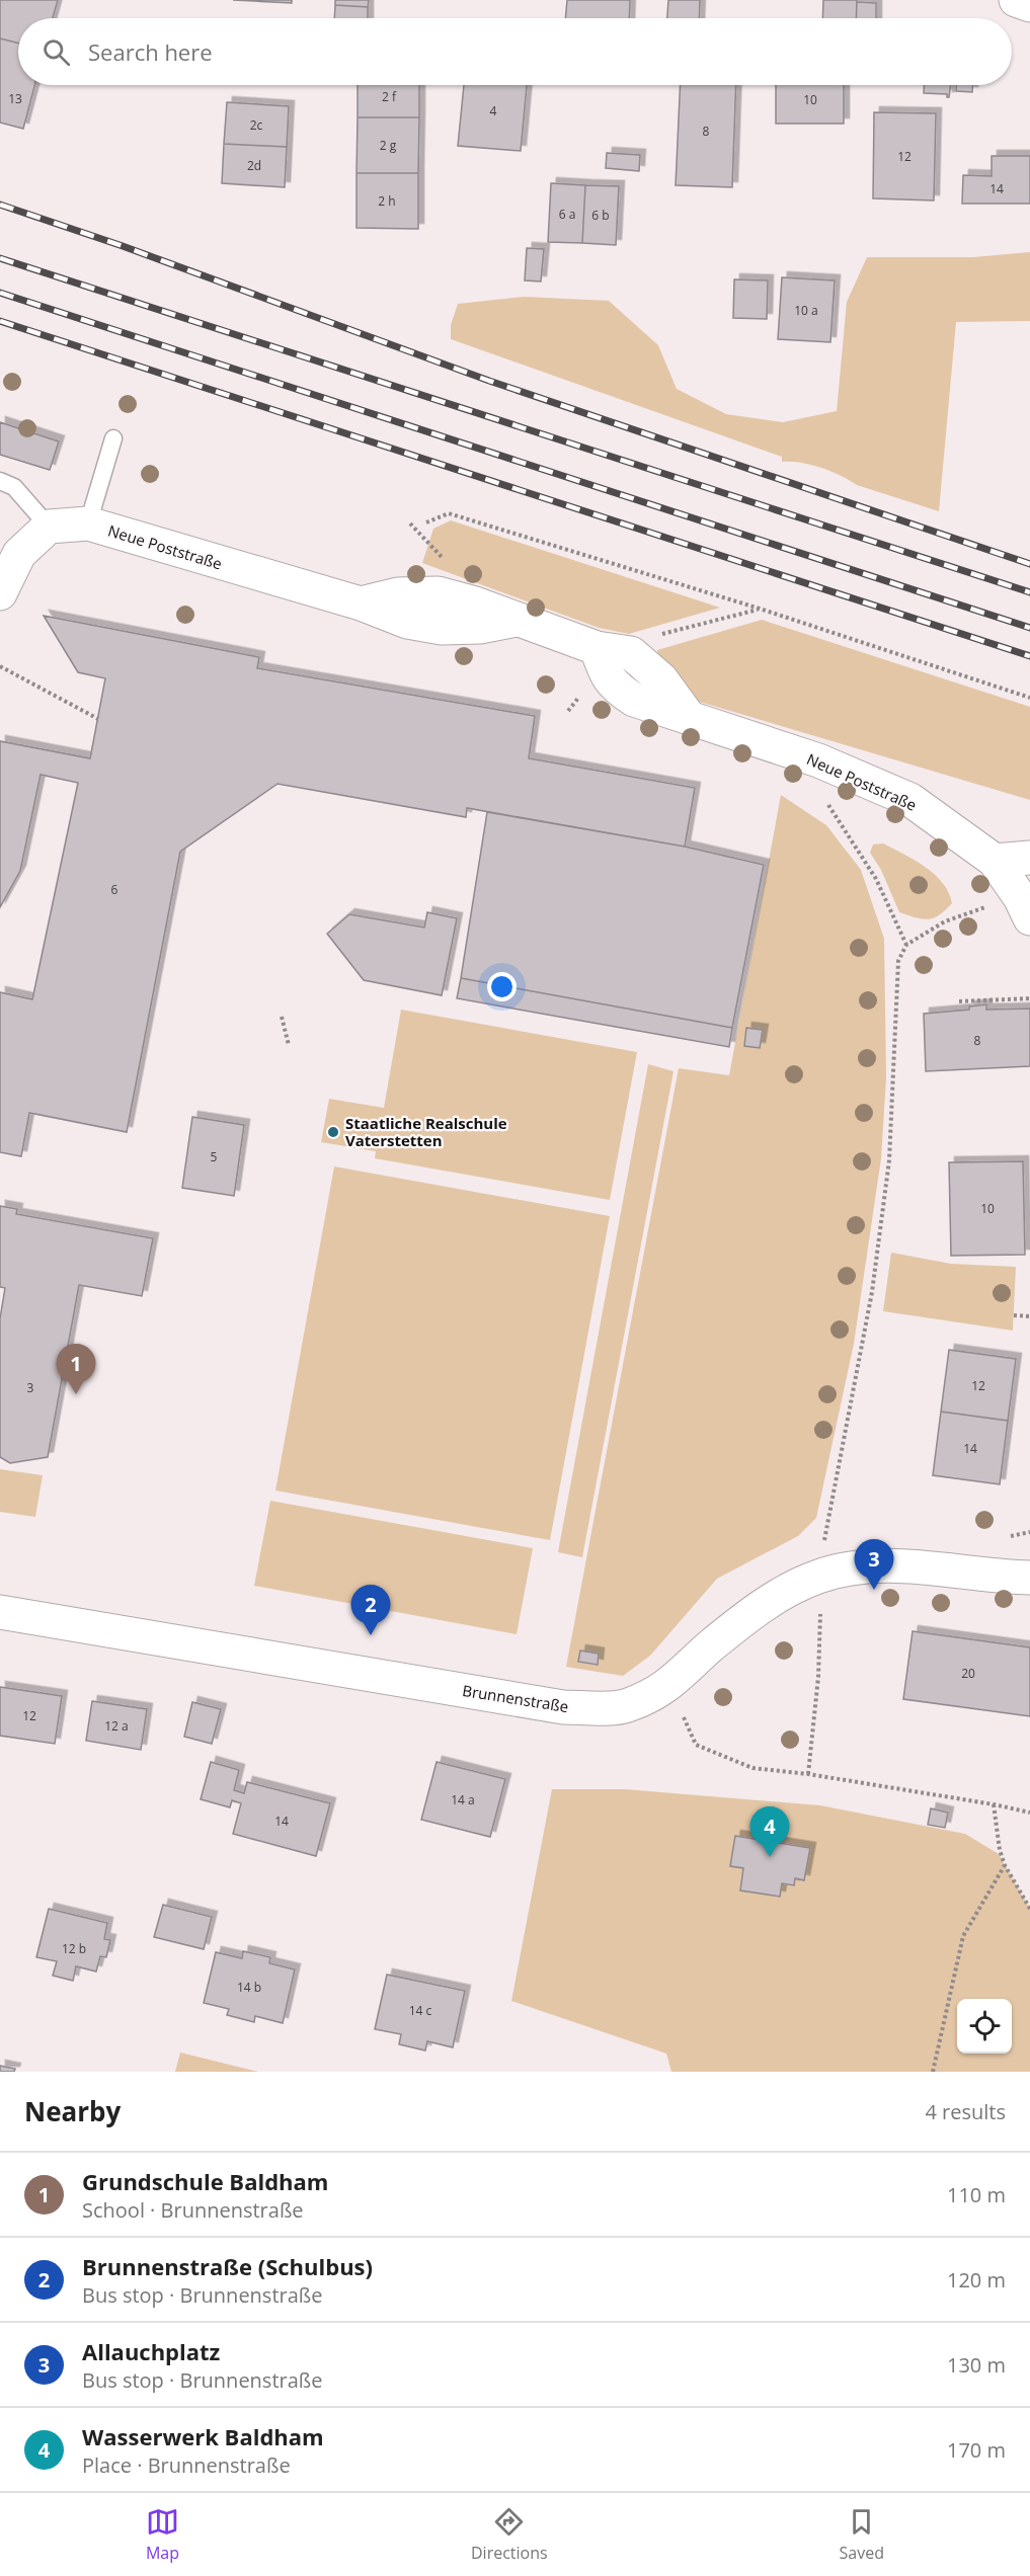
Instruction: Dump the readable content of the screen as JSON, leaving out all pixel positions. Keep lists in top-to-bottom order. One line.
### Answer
{"streets":{"street":["Neue Poststraße","Brunnenstraße"]},"places":["Staatliche Realschule Vaterstetten"],"house_numbers":["2 f","13","10","4","2c","8","2 g","12","2d","14","2 h","6 a","6 b","10 a","6","8","5","10","12","3","14","20","12","12 a","14 a","14","12 b","14 b","14 c"],"page":{"search":"Search here","pins":["1","3","2","4"],"heading":["Nearby","4 results"],"list":[{"mark":"1","name":"Grundschule Baldham","note":"School · Brunnenstraße","value":"110 m"},{"mark":"2","name":"Brunnenstraße (Schulbus)","note":"Bus stop · Brunnenstraße","value":"120 m"},{"mark":"3","name":"Allauchplatz","note":"Bus stop · Brunnenstraße","value":"130 m"},{"mark":"4","name":"Wasserwerk Baldham","note":"Place · Brunnenstraße","value":"170 m"}],"nav":["Map","Directions","Saved"]}}
